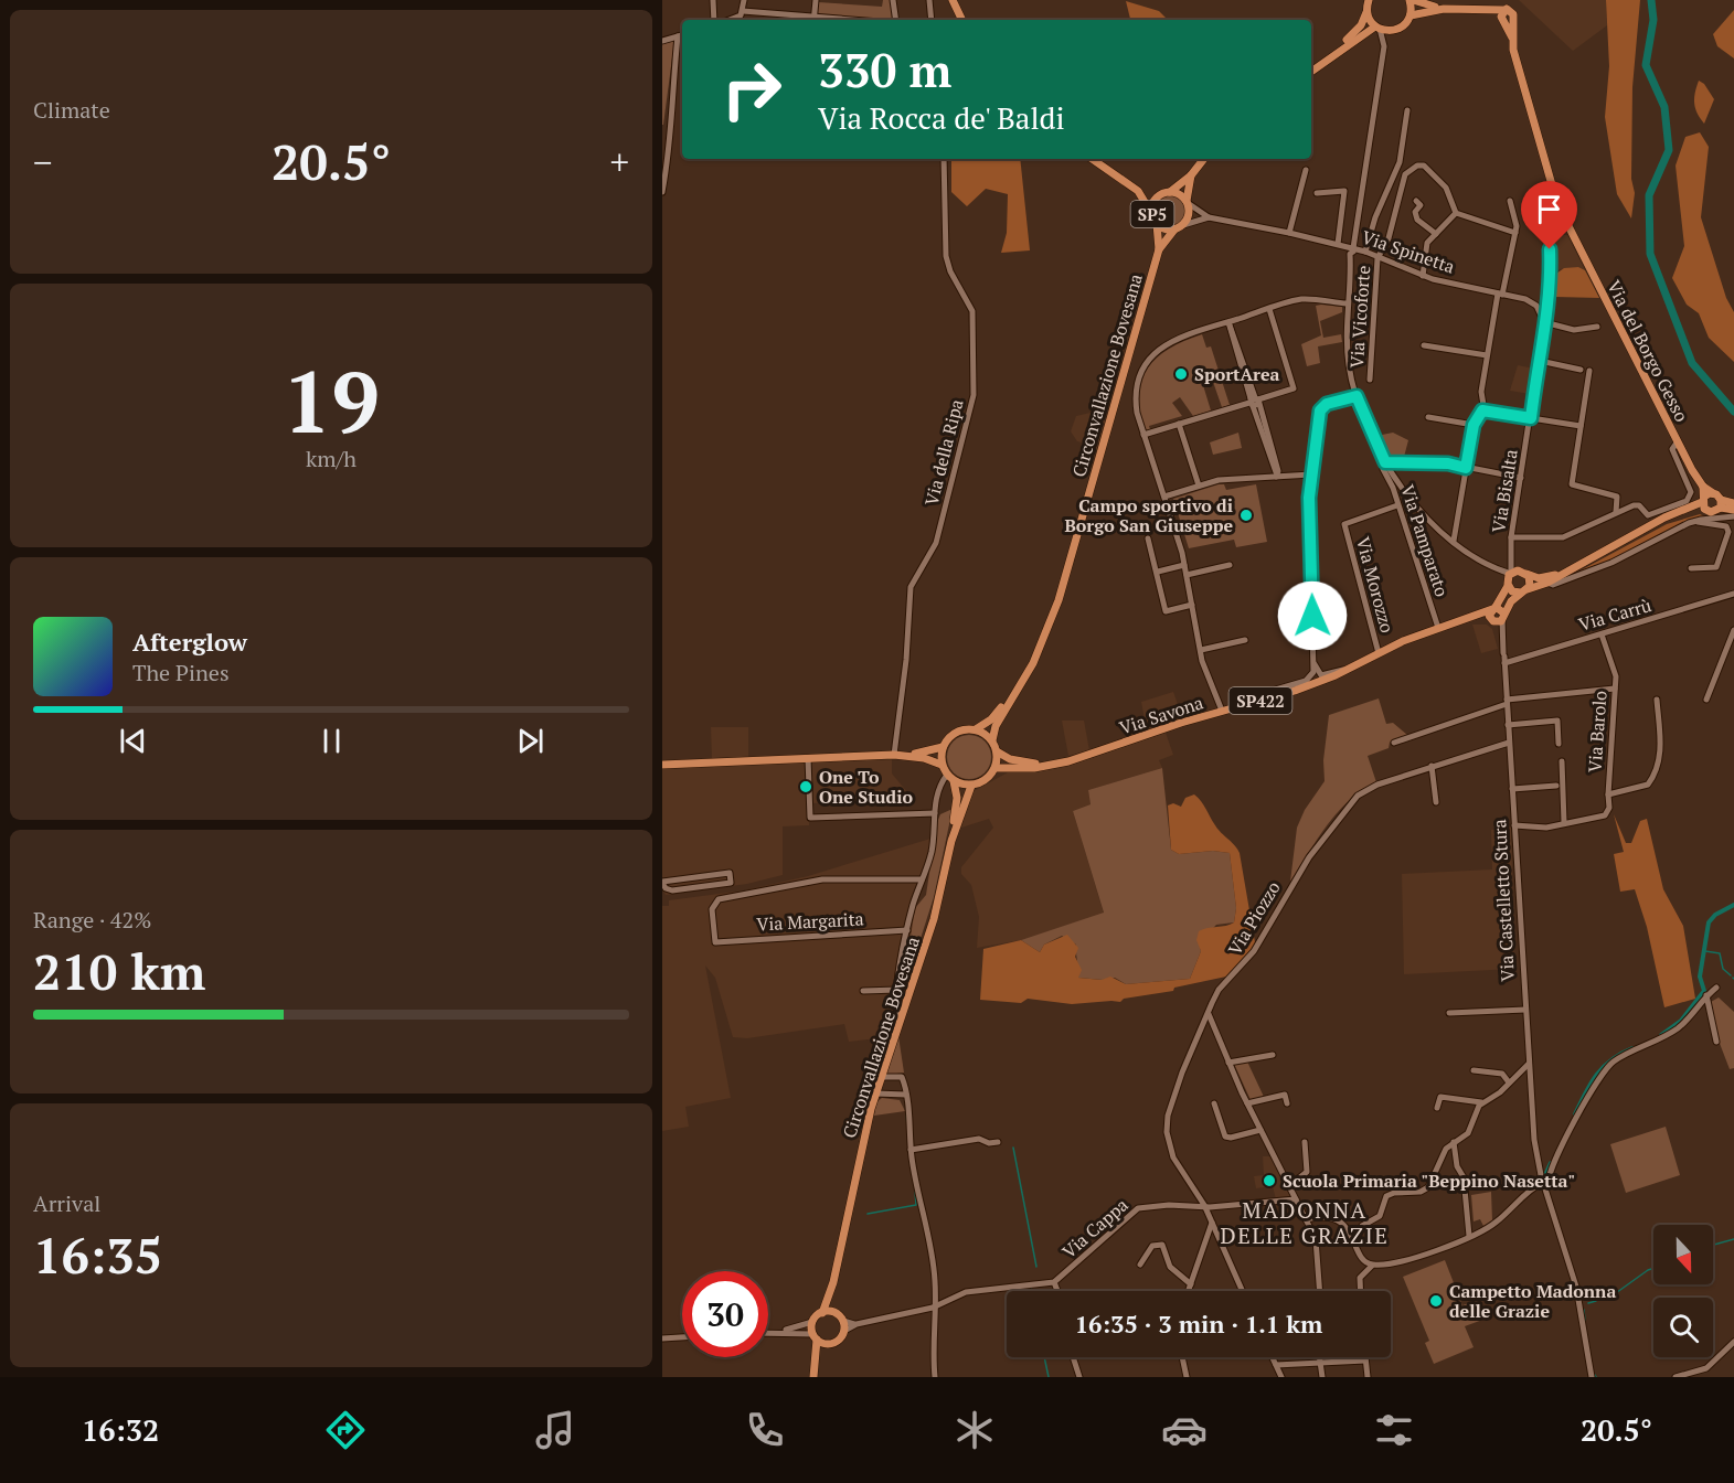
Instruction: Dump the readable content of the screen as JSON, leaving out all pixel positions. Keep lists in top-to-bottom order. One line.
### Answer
{"streets":{"main road":["SP5","Via del Borgo Gesso","Circonvallazione Bovesana","SP422","Via Savona"],"street":["Via Spinetta","Via Vicoforte","Via della Ripa","Via Bisalta","Via Pamparato","Via Morozzo","Via Carrù","Via Barolo","Via Castelletto Stura","Via Piozzo","Via Margarita","Via Cappa"]},"crossings":[["SP5","Via Spinetta"],["SP5","Circonvallazione Bovesana"],["Via Spinetta","Via Vicoforte"],["Via Spinetta","Circonvallazione Bovesana"],["Via Spinetta","Via Bisalta"],["Via del Borgo Gesso","Via Bisalta"],["Circonvallazione Bovesana","Via Savona"],["Via Pamparato","Via Morozzo"],["Via Pamparato","Via Savona"],["Via Morozzo","Via Savona"],["Via Carrù","Via Barolo"],["Via Carrù","Via Castelletto Stura"],["SP422","Via Savona"],["SP422","Via Castelletto Stura"],["Via Savona","Via Castelletto Stura"],["Via Barolo","Via Castelletto Stura"],["Via Castelletto Stura","Via Piozzo"],["Via Piozzo","Via Cappa"]],"districts":["MADONNA DELLE GRAZIE"],"places":["SportArea","Campo sportivo di Borgo San Giuseppe","One To One Studio","Scuola Primaria \"Beppino Nasetta\"","Campetto Madonna delle Grazie"],"north":"bottom","page":{"tile":["Climate",["19","km/h"],["Range · 42%","210 km"],["Arrival","16:35"]],"turn":["330 m","Via Rocca de' Baldi"],"heat":["−","20.5°","+"],"song":["Afterglow","The Pines"],"limit":"30","trip":"16:35 · 3 min · 1.1 km","tabs":["16:32","20.5°"]}}
